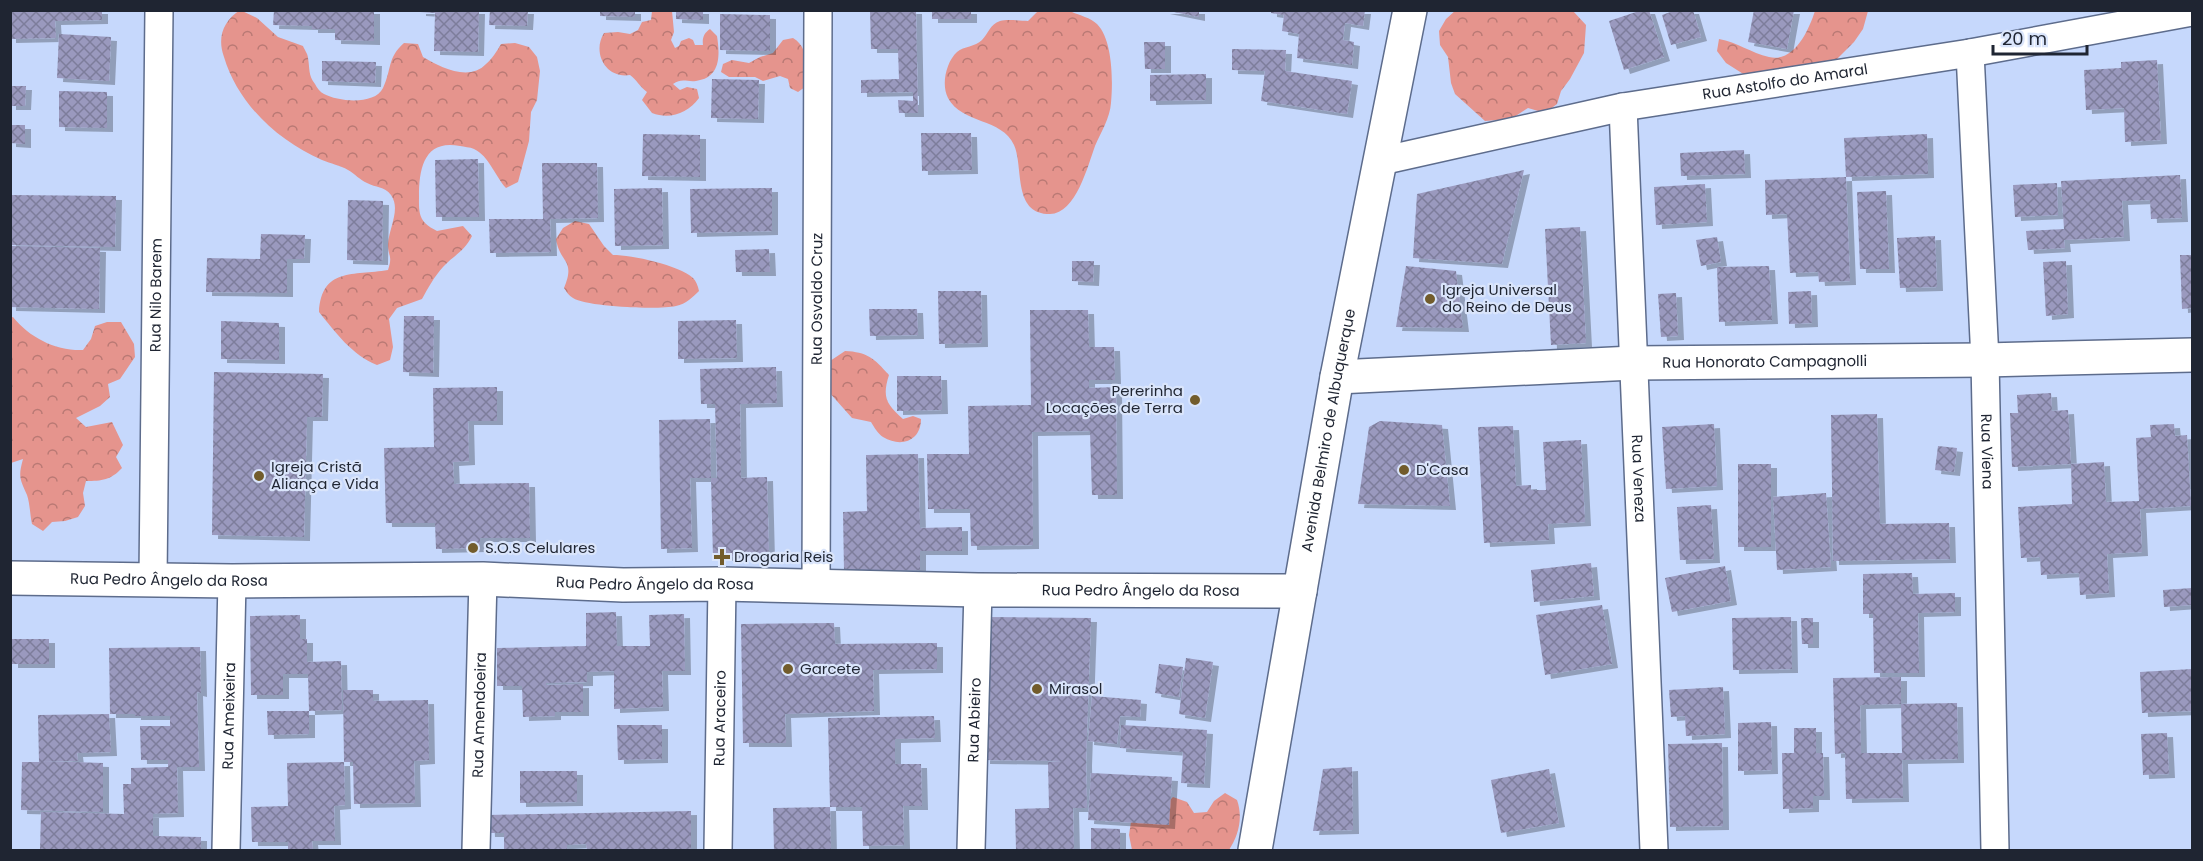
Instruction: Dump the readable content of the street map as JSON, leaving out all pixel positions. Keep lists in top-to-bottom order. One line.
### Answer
{"streets":{"main road":["Rua Honorato Campagnolli","Avenida Belmiro de Albuquerque","Rua Pedro Ângelo da Rosa"],"street":["Rua Astolfo do Amaral","Rua Nilo Barem","Rua Osvaldo Cruz","Rua Viena","Rua Veneza","Rua Amendoeira","Rua Ameixeira","Rua Araceiro","Rua Abieiro"]},"crossings":[["Rua Astolfo do Amaral","Avenida Belmiro de Albuquerque"],["Rua Astolfo do Amaral","Rua Viena"],["Rua Astolfo do Amaral","Rua Veneza"],["Rua Nilo Barem","Rua Pedro Ângelo da Rosa"],["Rua Osvaldo Cruz","Rua Pedro Ângelo da Rosa"],["Rua Honorato Campagnolli","Avenida Belmiro de Albuquerque"],["Rua Honorato Campagnolli","Rua Viena"],["Rua Honorato Campagnolli","Rua Veneza"],["Avenida Belmiro de Albuquerque","Rua Pedro Ângelo da Rosa"],["Rua Pedro Ângelo da Rosa","Rua Amendoeira"],["Rua Pedro Ângelo da Rosa","Rua Ameixeira"],["Rua Pedro Ângelo da Rosa","Rua Araceiro"],["Rua Pedro Ângelo da Rosa","Rua Abieiro"]],"places":{"other":["Igreja Universal do Reino de Deus","Pererinha Locações de Terra","D'Casa","Igreja Cristã Aliança e Vida","S.O.S Celulares","Garcete","Mirasol"],"health":["Drogaria Reis"]},"scale_bar":"20 m"}
